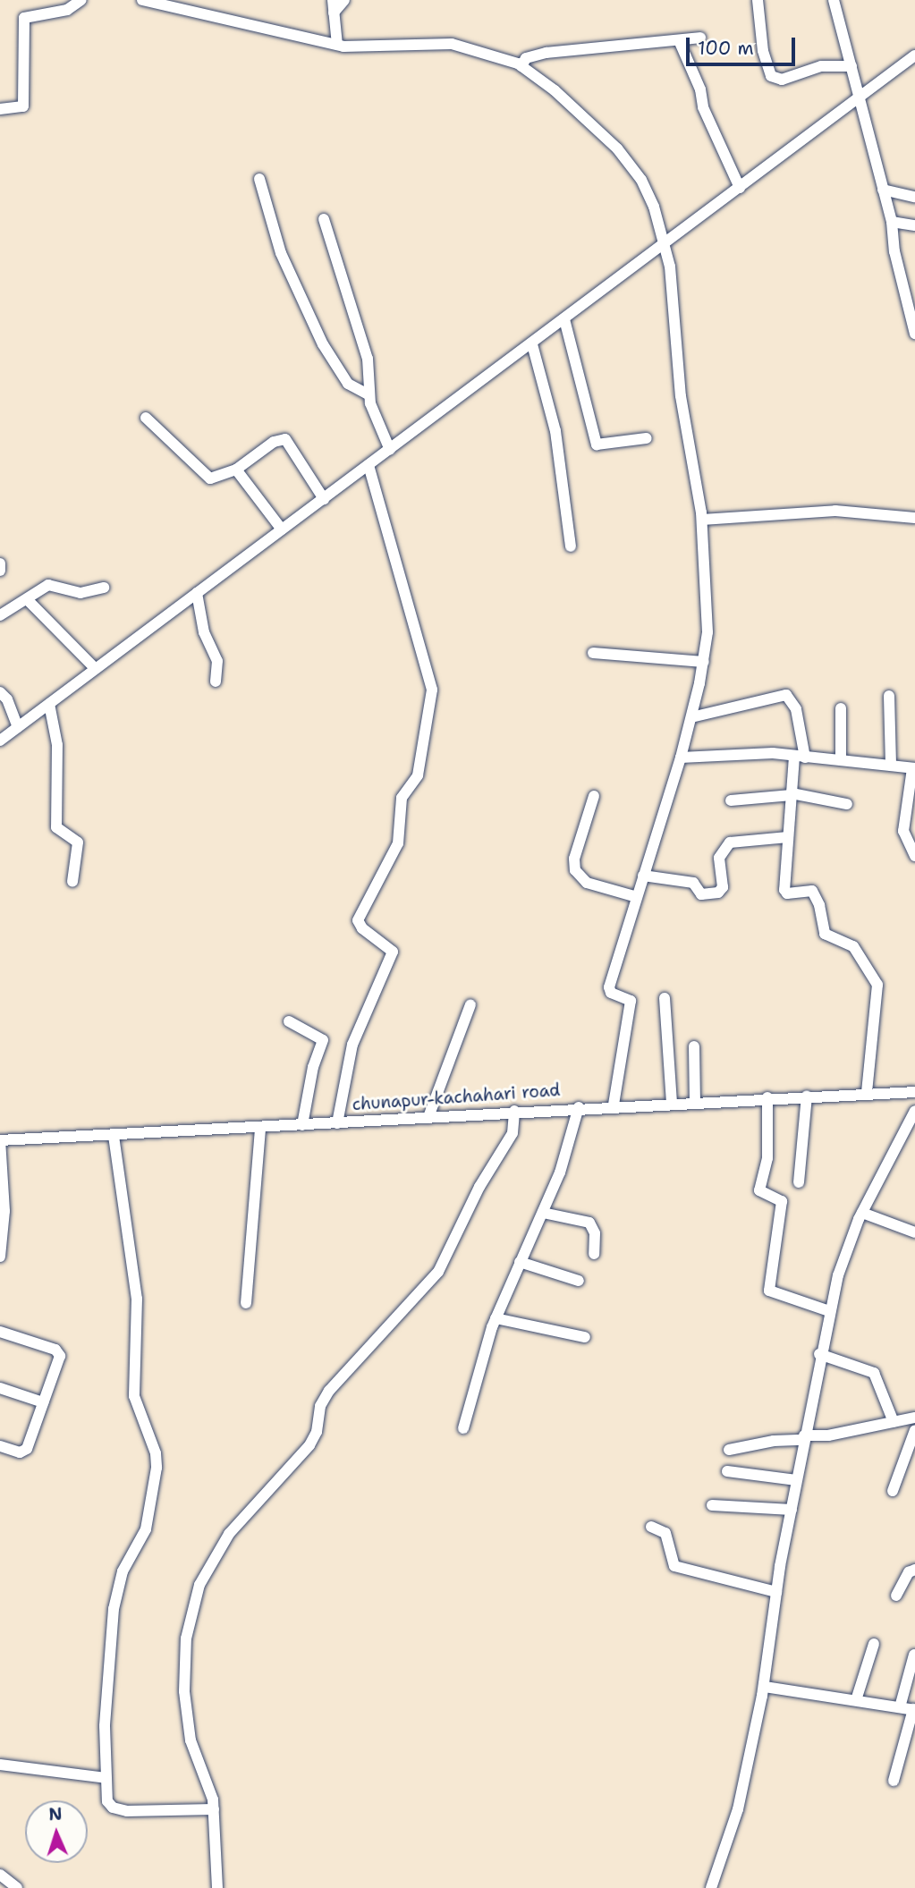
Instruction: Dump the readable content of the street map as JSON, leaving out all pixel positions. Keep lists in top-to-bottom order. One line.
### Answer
{"streets":{"street":["chunapur-kachahari road"]},"scale_bar":"100 m","north":"top"}
